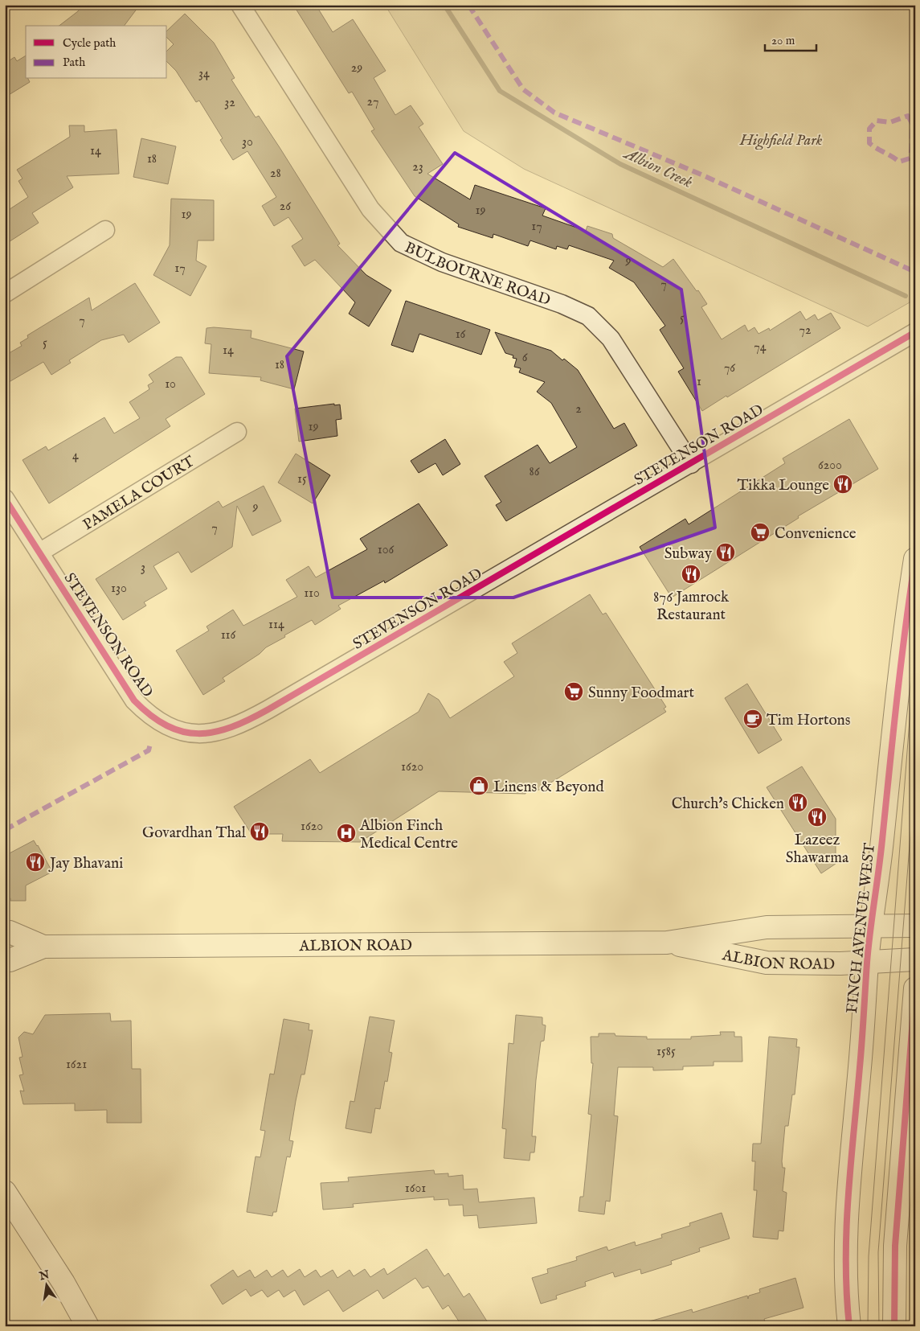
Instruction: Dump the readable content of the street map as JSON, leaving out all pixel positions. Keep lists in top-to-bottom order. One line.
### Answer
{"streets":{"main road":["FINCH AVENUE WEST","ALBION ROAD"],"street":["BULBOURNE ROAD","STEVENSON ROAD","PAMELA COURT"]},"crossings":[["BULBOURNE ROAD","STEVENSON ROAD"],["STEVENSON ROAD","PAMELA COURT"],["FINCH AVENUE WEST","ALBION ROAD"]],"water":["Albion Creek"],"parks":["Highfield Park"],"places":{"restaurant":["Tikka Lounge","Subway","876 Jamrock Restaurant","Church's Chicken","Lazeez Shawarma","Govardhan Thal","Jay Bhavani"],"supermarket":["Convenience","Sunny Foodmart"],"cafe":["Tim Hortons"],"shop":["Linens & Beyond"],"hospital":["Albion Finch Medical Centre"]},"house_numbers":["29","34","27","32","30","14","18","23","28","26","19","19","17","9","17","7","5","7","72","16","5","74","14","6","18","76","1","10","2","19","4","6200","86","15","9","7","106","3","130","110","114","116","1620","1620","1585","1621","1601"],"legend":["Cycle path","Path"],"scale_bar":"20 m","north":"top"}
